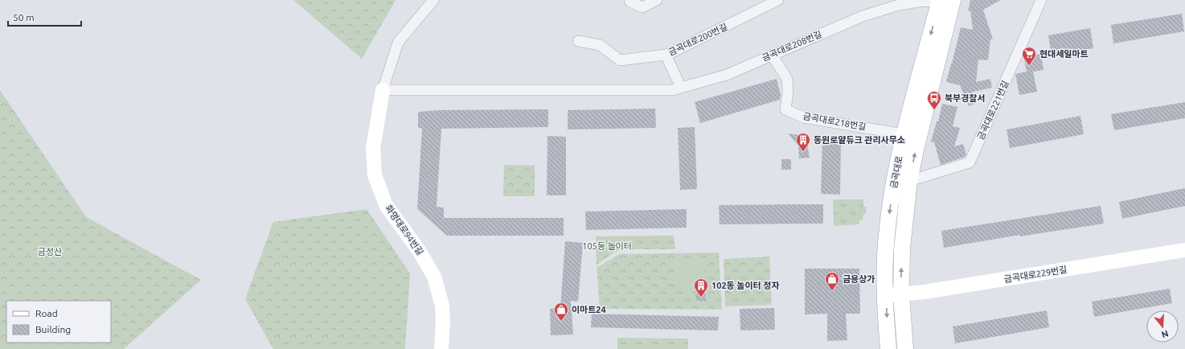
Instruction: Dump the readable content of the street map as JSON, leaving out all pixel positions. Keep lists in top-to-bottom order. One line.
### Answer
{"streets":{"main road":["금곡대로"],"street":["금곡대로200번길","금곡대로208번길","금곡대로221번길","금곡대로218번길","화명대로94번길","금곡대로229번길"]},"crossings":[["금곡대로208번길","금곡대로218번길"],["금곡대로208번길","금곡대로"],["금곡대로208번길","화명대로94번길"],["금곡대로221번길","금곡대로"],["금곡대로218번길","금곡대로"],["금곡대로","금곡대로229번길"]],"parks":["105동 놀이터","금정산"],"places":{"supermarket":["현대세일마트"],"bus stop":["북부경찰서"],"building":["동원로얄듀크 관리사무소","102동 놀이터 정자"],"shop":["금용상가","이마트24"]},"legend":["Road","Building"],"scale_bar":"50 m","north":"bottom"}
